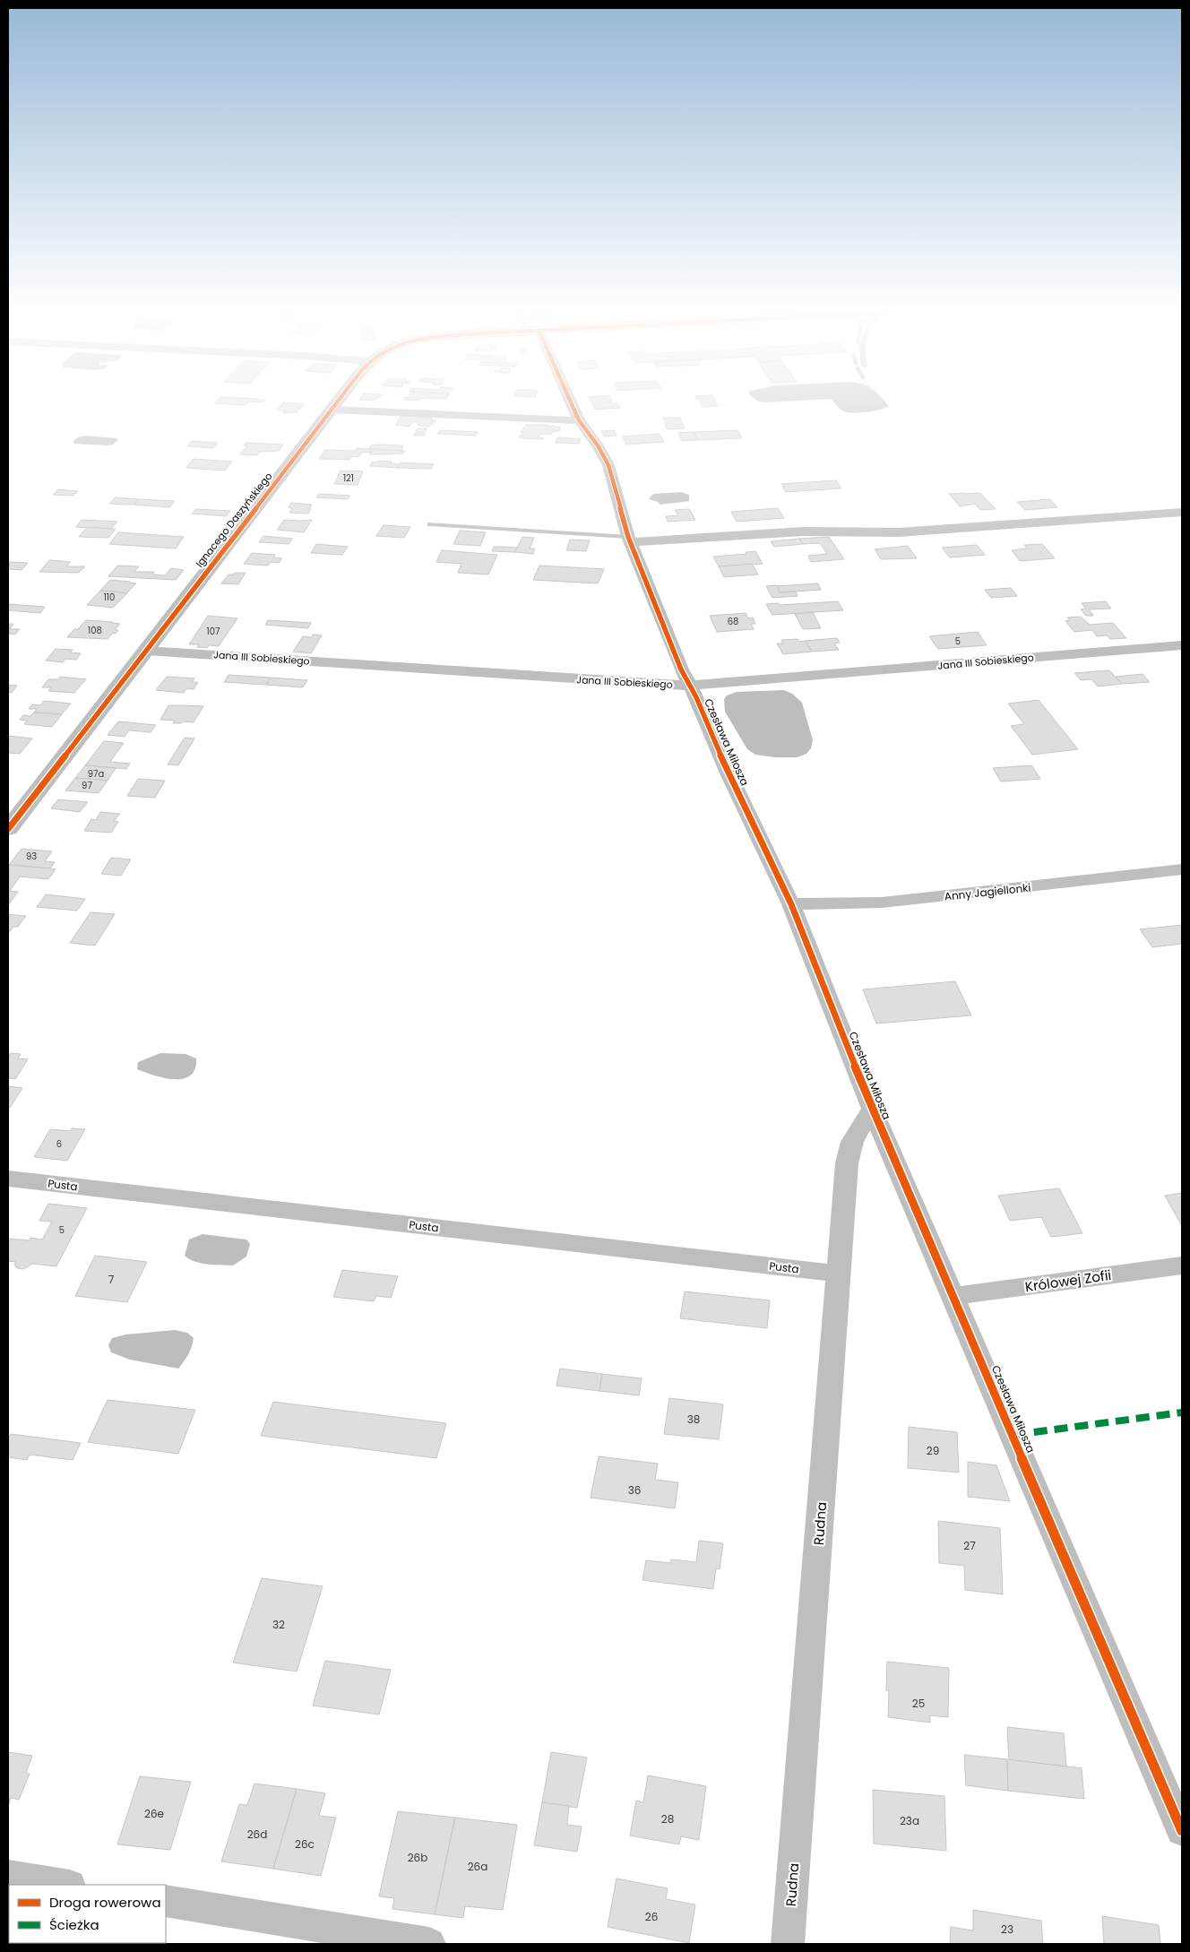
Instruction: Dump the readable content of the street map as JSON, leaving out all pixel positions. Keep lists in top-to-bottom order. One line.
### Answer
{"streets":{"street":["Ignacego Daszyńskiego","Jana III Sobieskiego","Czesława Miłosza","Anny Jagiellonki","Pusta","Królowej Zofii","Rudna"]},"crossings":[["Ignacego Daszyńskiego","Jana III Sobieskiego"],["Jana III Sobieskiego","Czesława Miłosza"],["Czesława Miłosza","Anny Jagiellonki"],["Czesława Miłosza","Królowej Zofii"],["Czesława Miłosza","Rudna"],["Pusta","Rudna"]],"house_numbers":["121","110","68","108","107","5","97a","97","93","6","5","7","38","29","36","27","32","25","26e","28","23a","26d","26c","26b","26a","26","23"],"legend":["Droga rowerowa","Ścieżka"]}
